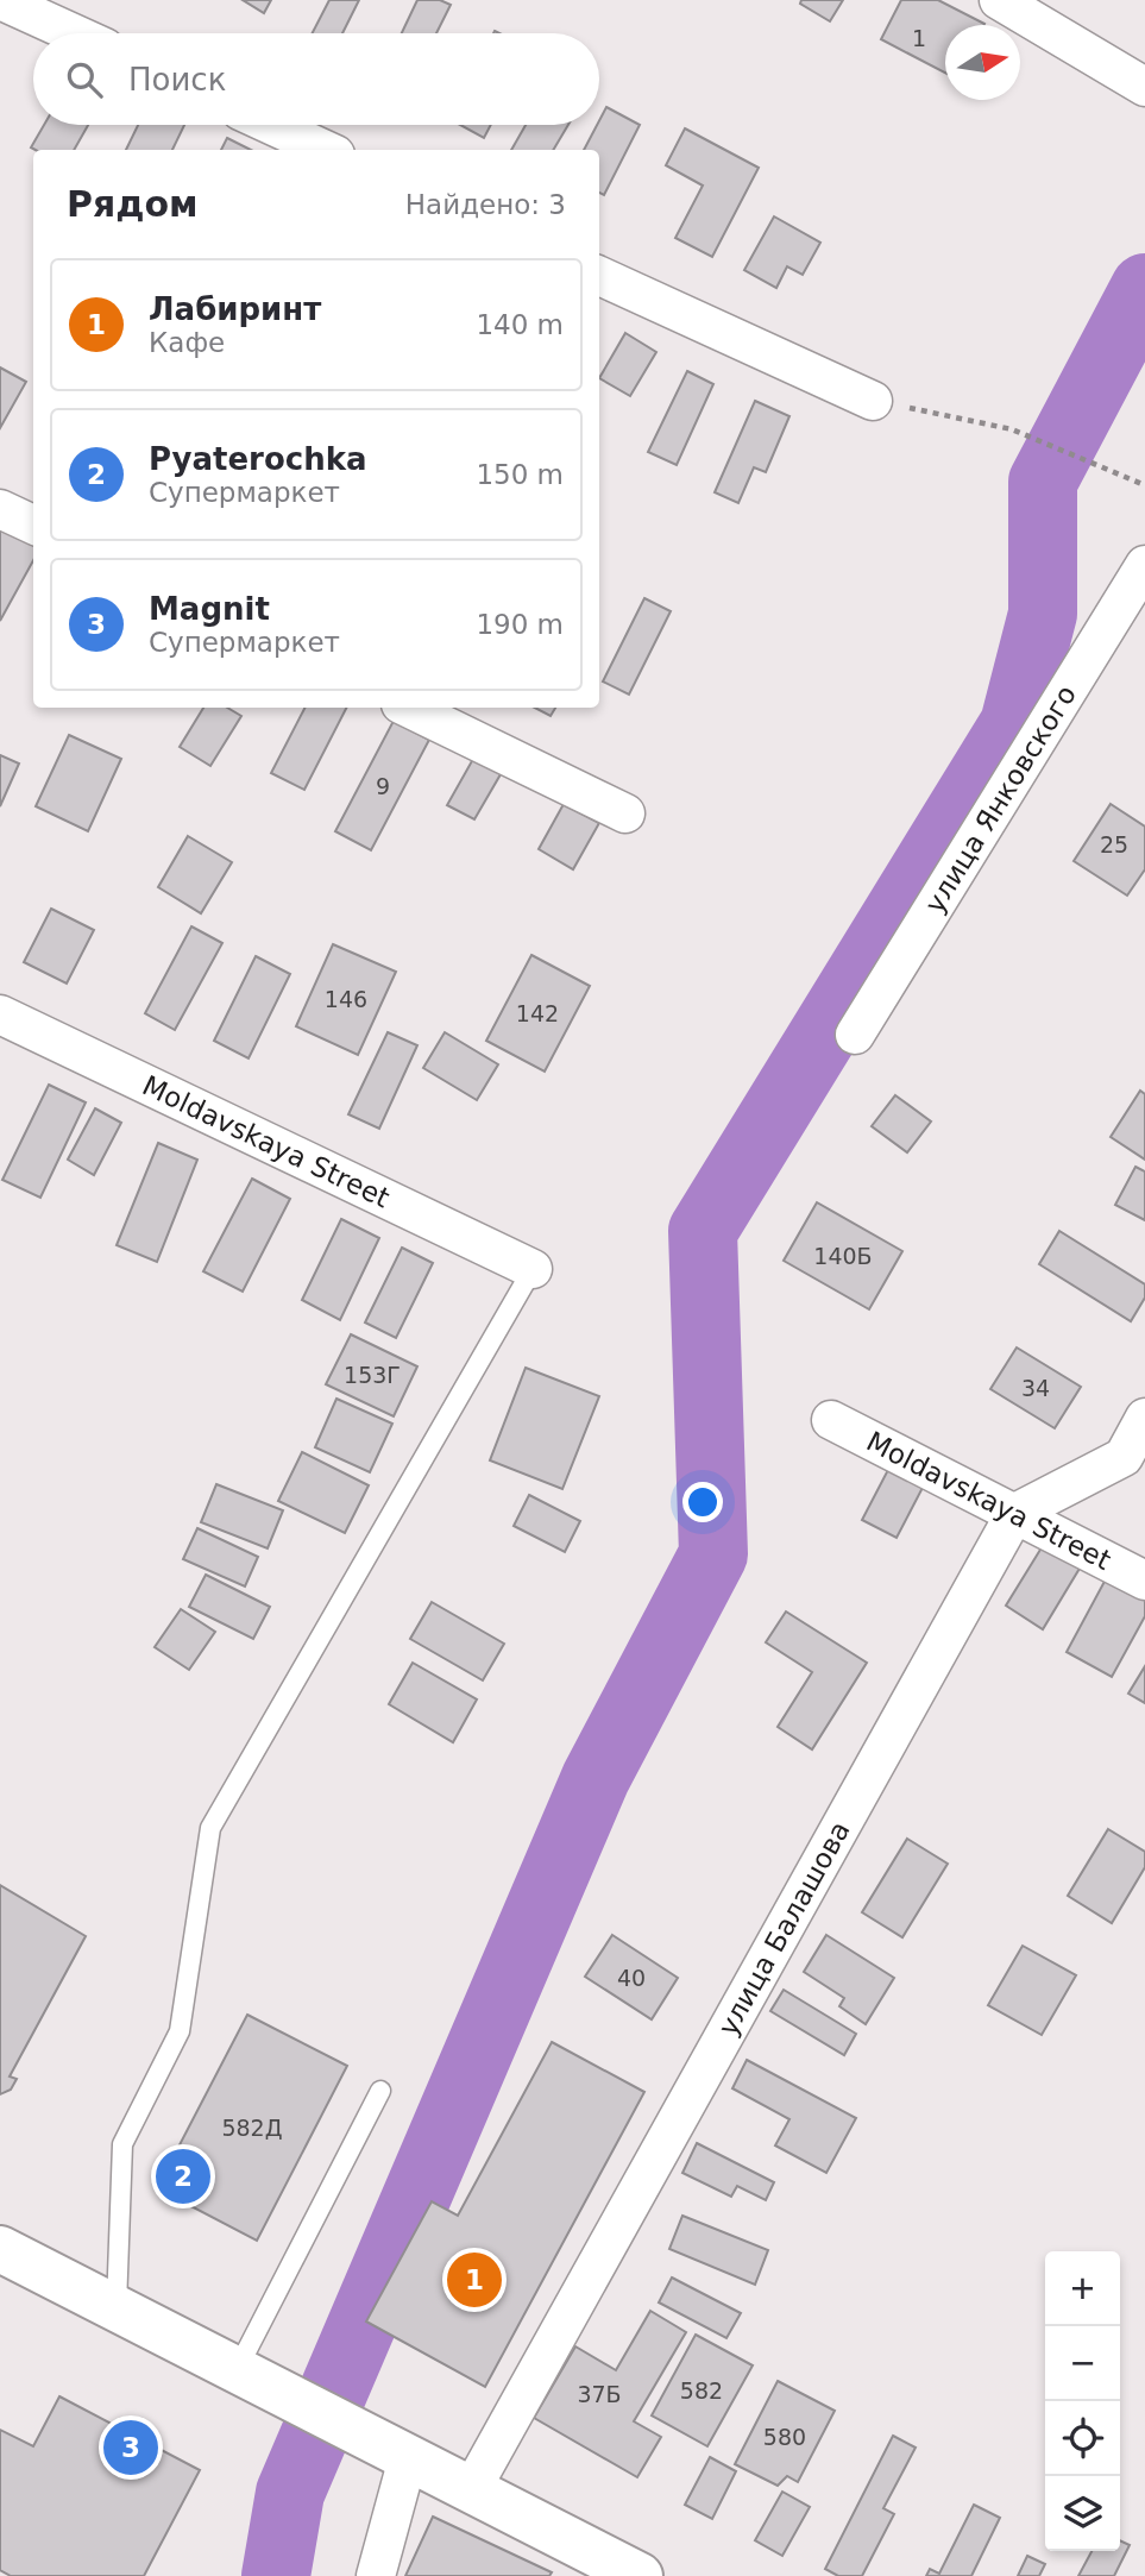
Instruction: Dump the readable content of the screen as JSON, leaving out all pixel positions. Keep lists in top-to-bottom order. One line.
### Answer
{"streets":{"street":["улица Янковского","Moldavskaya Street","улица Балашова"]},"crossings":[["Moldavskaya Street","улица Балашова"]],"house_numbers":["1","9","25","146","142","140Б","153Г","34","40","582Д","582","37Б","580"],"north":"right","page":{"search":"Поиск","heading":["Рядом","Найдено: 3"],"list":[{"mark":"1","name":"Лабиринт","note":"Кафе","value":"140 m"},{"mark":"2","name":"Pyaterochka","note":"Супермаркет","value":"150 m"},{"mark":"3","name":"Magnit","note":"Супермаркет","value":"190 m"}],"pins":["2","1","3"],"map_buttons":["+","−"]}}
